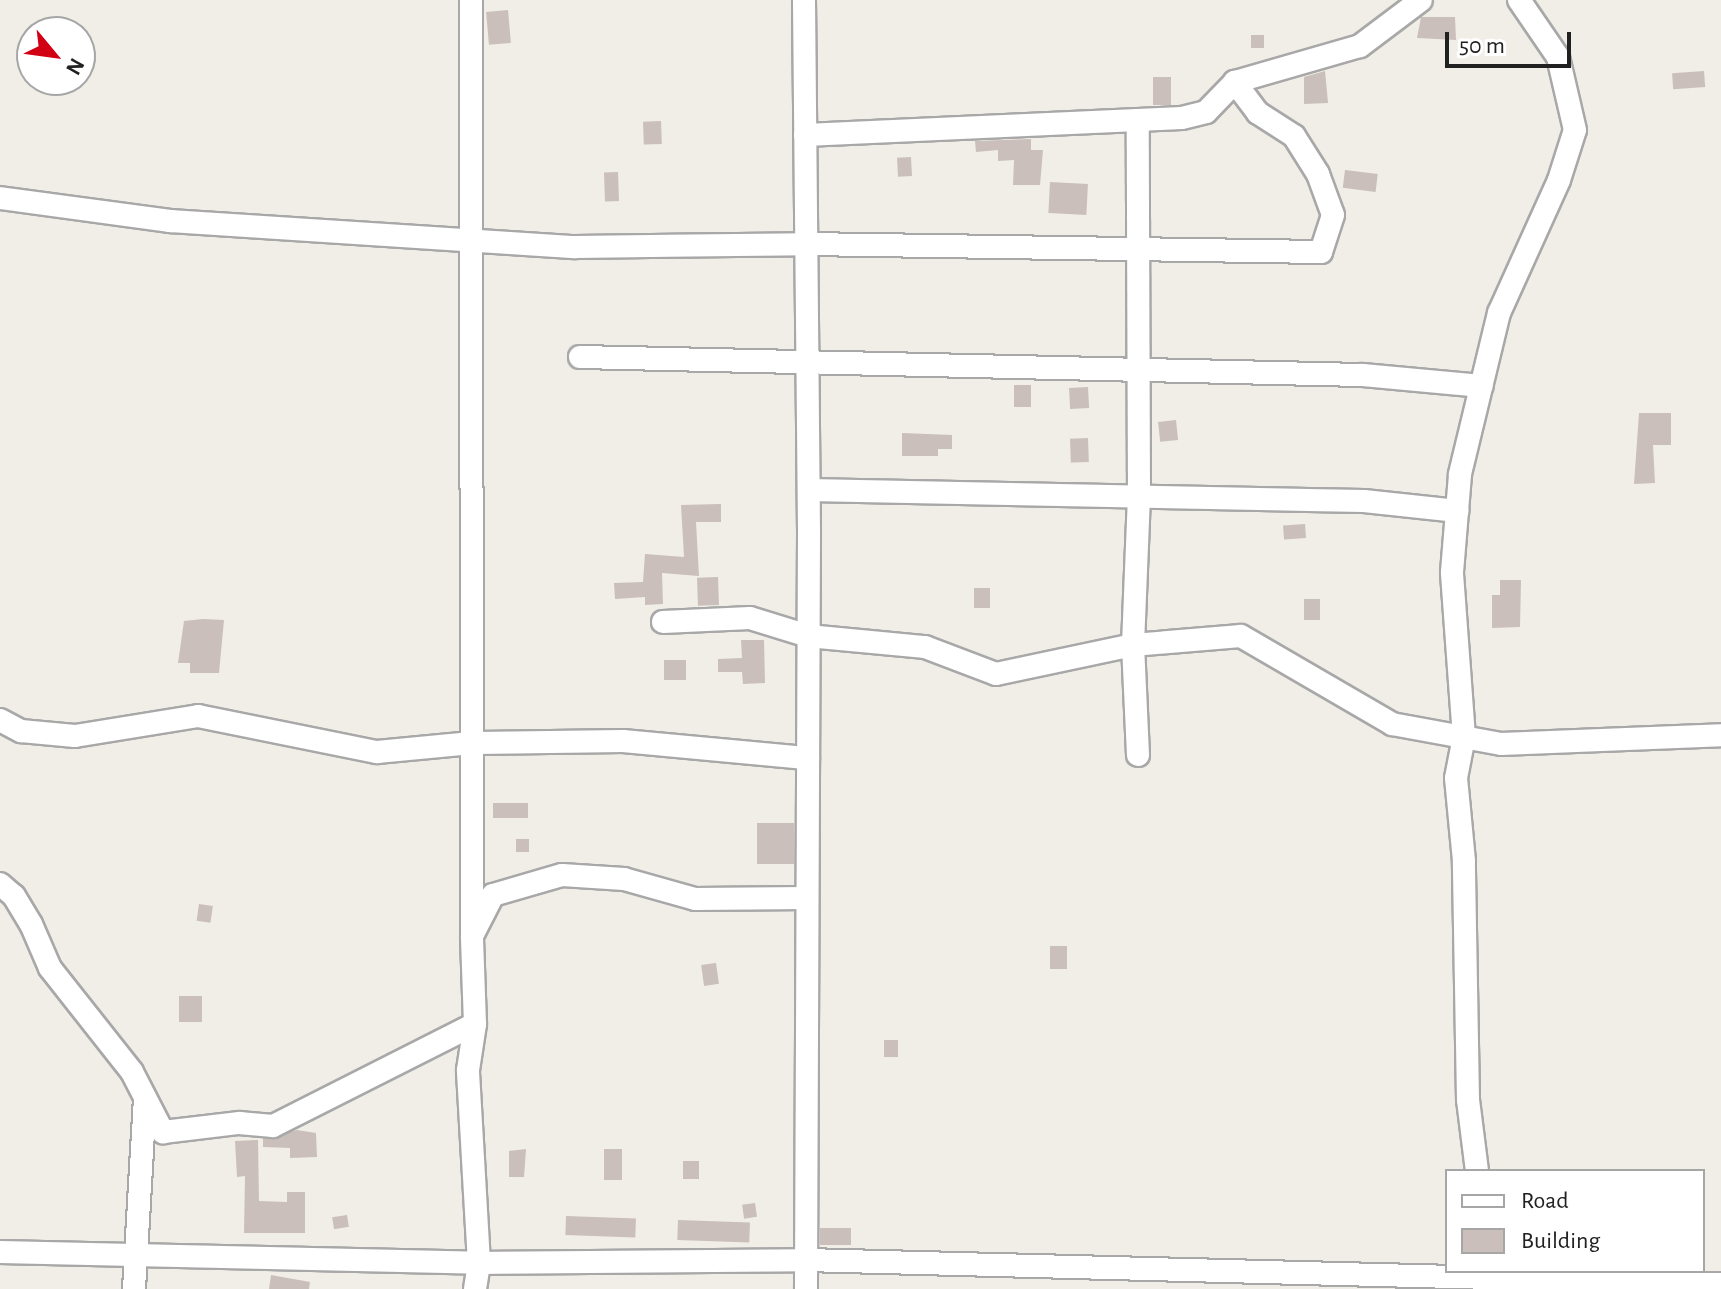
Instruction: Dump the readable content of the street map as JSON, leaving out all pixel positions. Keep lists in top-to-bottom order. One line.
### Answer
{"legend":["Road","Building"],"scale_bar":"50 m","north":"bottom right"}
